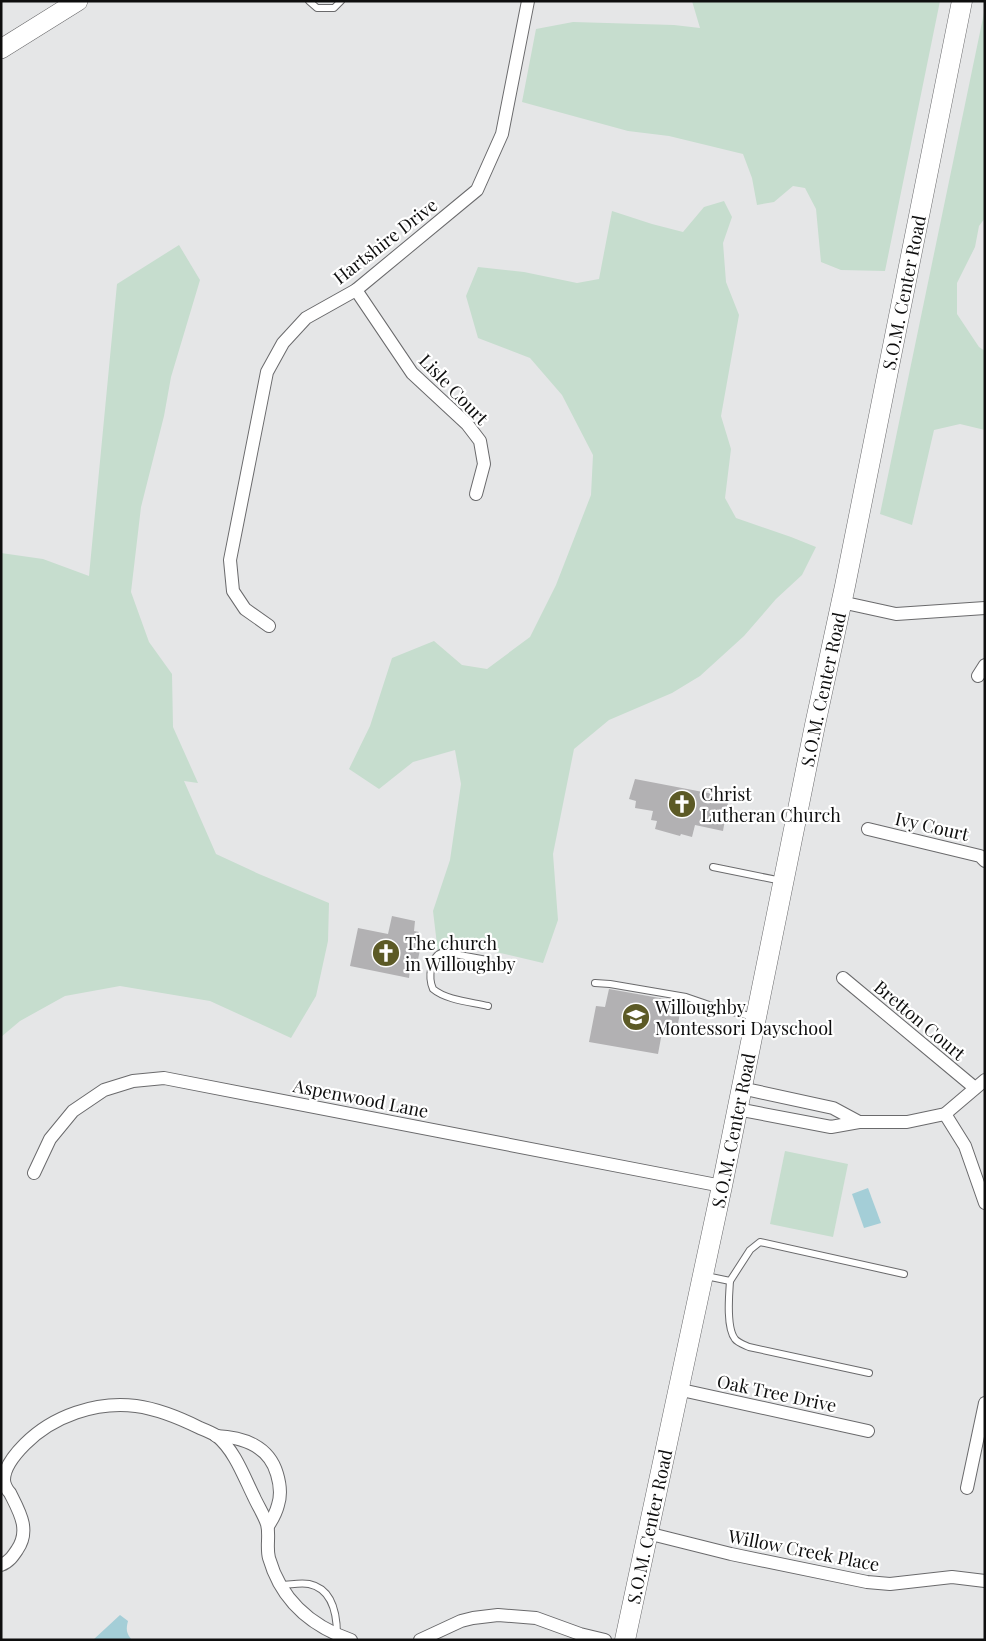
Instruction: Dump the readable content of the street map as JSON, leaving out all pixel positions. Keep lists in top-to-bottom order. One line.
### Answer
{"streets":{"main road":["S.O.M. Center Road"],"street":["Hartshire Drive","Lisle Court","Ivy Court","Bretton Court","Aspenwood Lane","Oak Tree Drive","Willow Creek Place"]},"crossings":[["Hartshire Drive","Lisle Court"],["S.O.M. Center Road","Aspenwood Lane"],["S.O.M. Center Road","Oak Tree Drive"],["S.O.M. Center Road","Willow Creek Place"]],"places":{"church":["Christ Lutheran Church","The church in Willoughby"],"school or university":["Willoughby Montessori Dayschool"]}}
